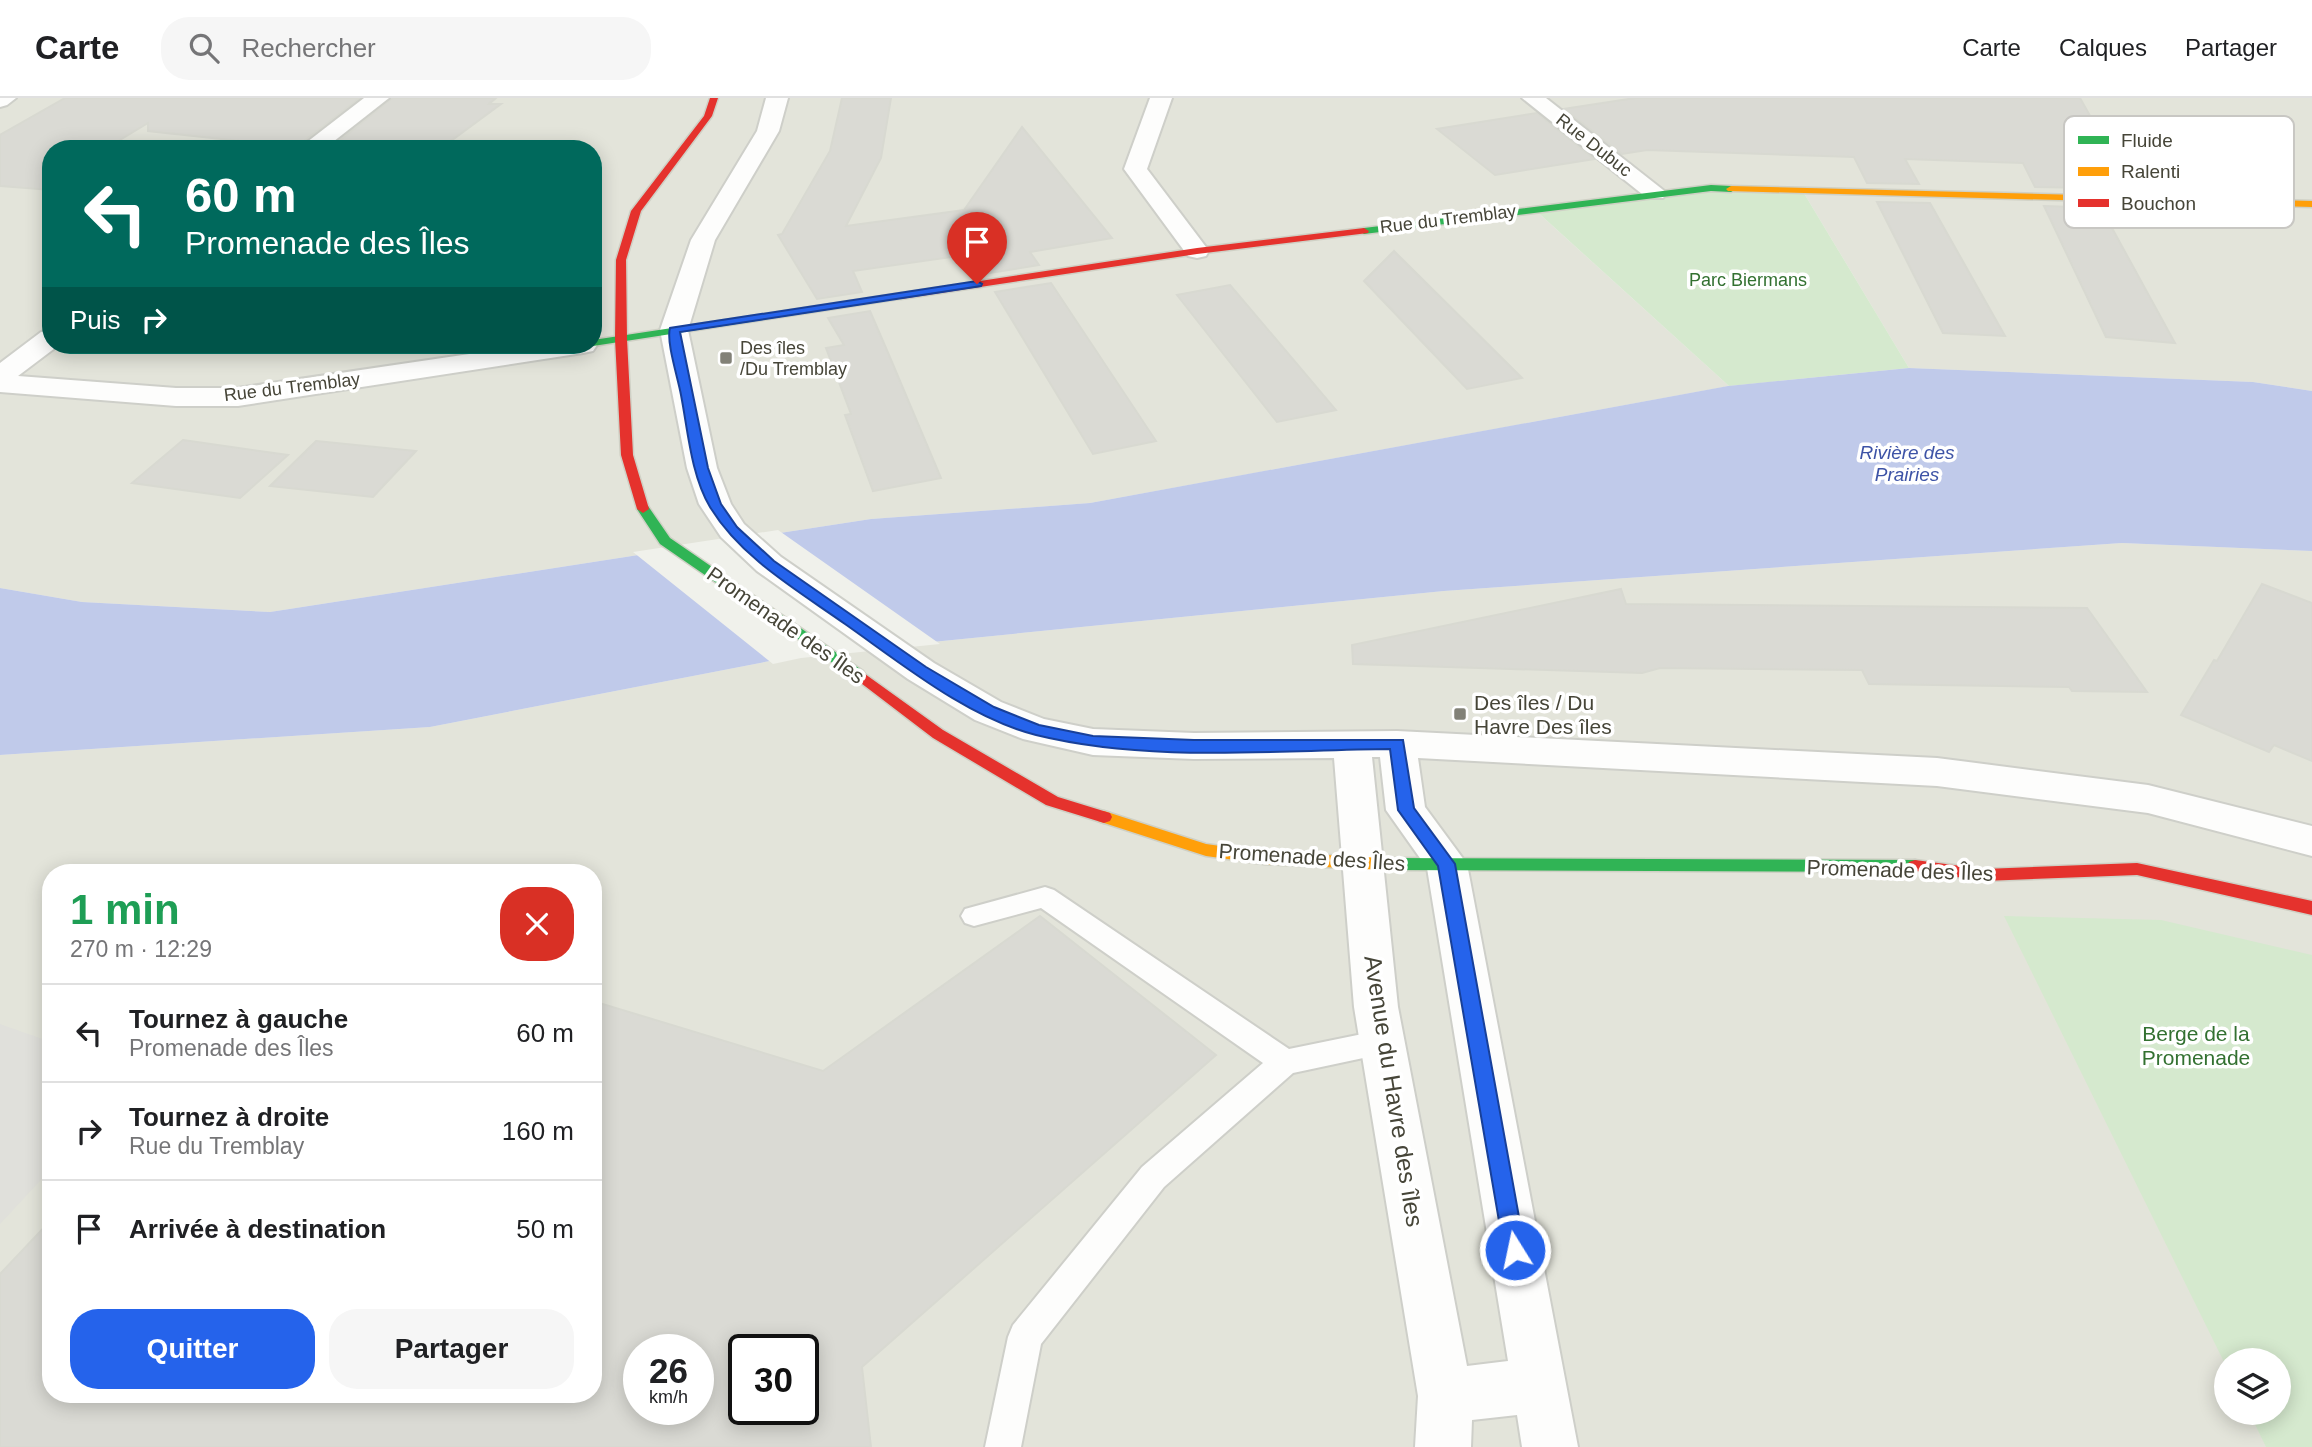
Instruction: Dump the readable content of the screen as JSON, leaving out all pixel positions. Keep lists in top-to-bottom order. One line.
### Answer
{"streets":{"street":["Rue Dubuc","Rue du Tremblay","Promenade des Îles","Avenue du Havre des îles"]},"crossings":[["Rue Dubuc","Rue du Tremblay"],["Rue du Tremblay","Promenade des Îles"],["Promenade des Îles","Avenue du Havre des îles"]],"water":["Rivière des Prairies"],"parks":["Parc Biermans","Berge de la Promenade"],"places":{"transit":["Des îles /Du Tremblay","Des îles / Du Havre Des îles"]},"legend":["Fluide","Ralenti","Bouchon"],"page":{"header":"Carte","search":"Rechercher","nav":["Carte","Calques","Partager"],"turn":["60 m","Promenade des Îles"],"then":"Puis","heading":["1 min","270 m · 12:29"],"list":[{"name":"Tournez à gauche","note":"Promenade des Îles","value":"60 m"},{"name":"Tournez à droite","note":"Rue du Tremblay","value":"160 m"},{"name":"Arrivée à destination","value":"50 m"}],"buttons":["Quitter","Partager"],"speed":"26 km/h","limit":"30"}}
